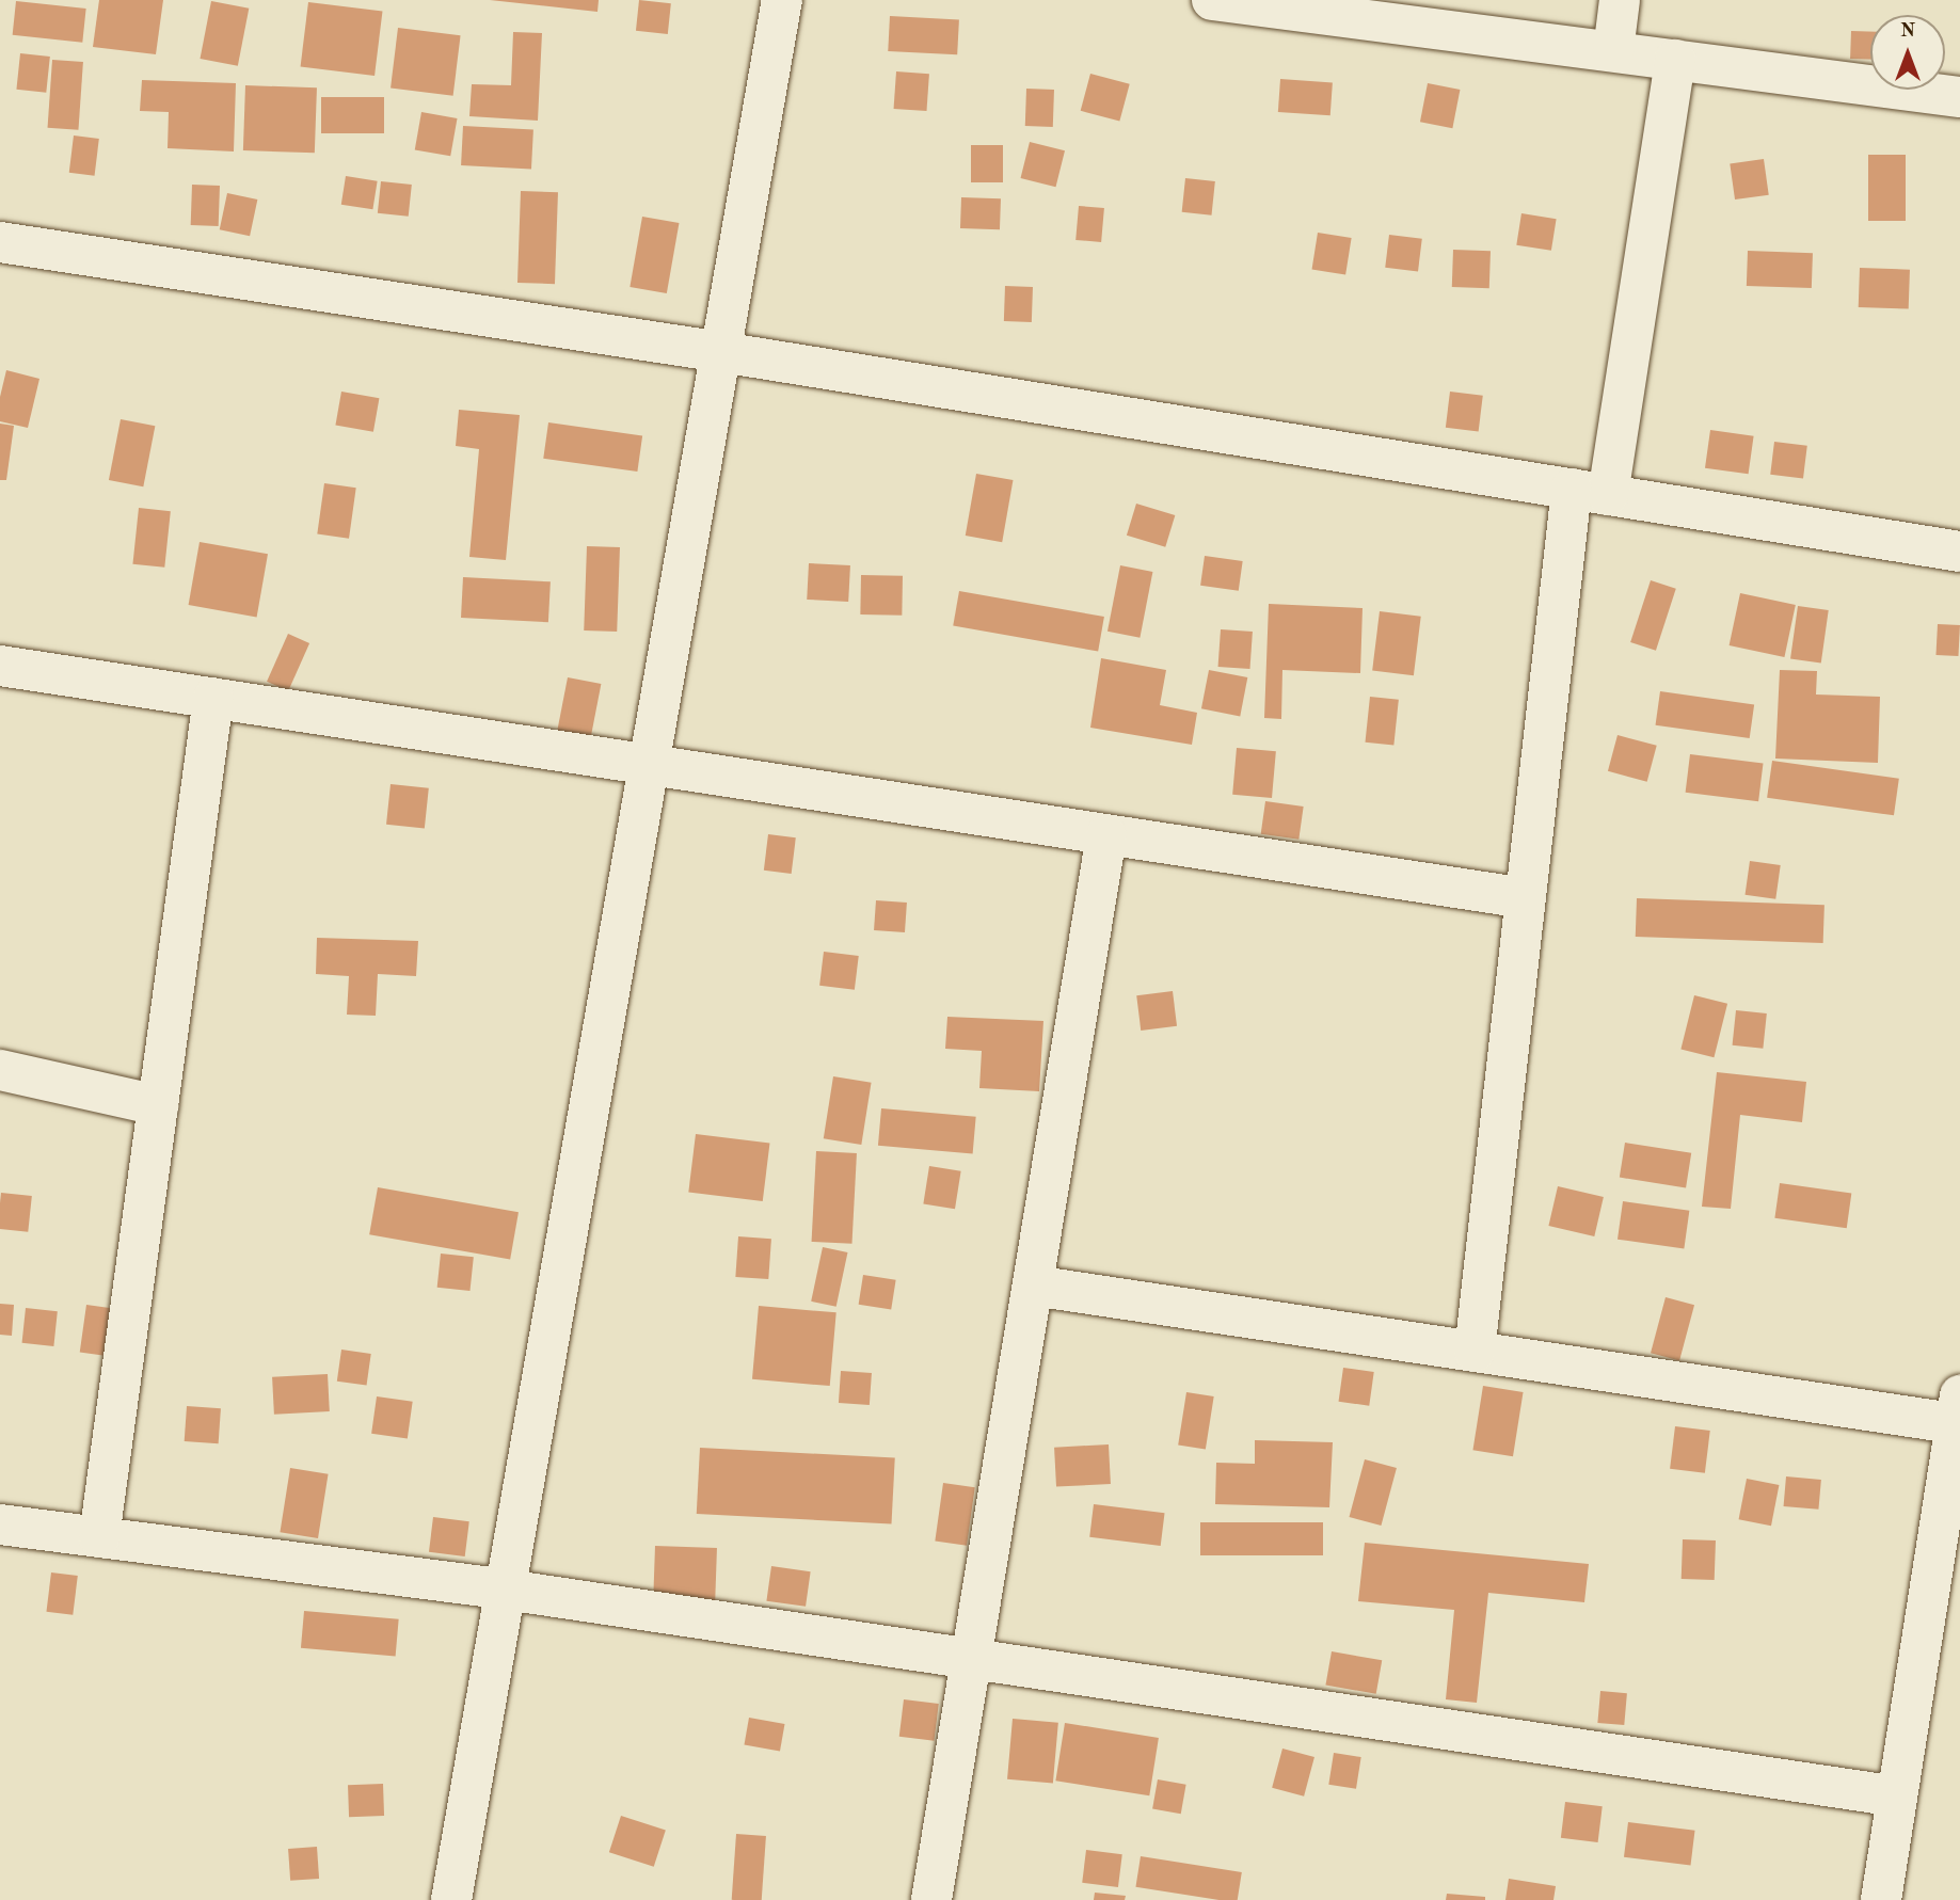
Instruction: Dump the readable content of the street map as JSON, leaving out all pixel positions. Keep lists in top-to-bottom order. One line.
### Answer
{"north":"top"}
